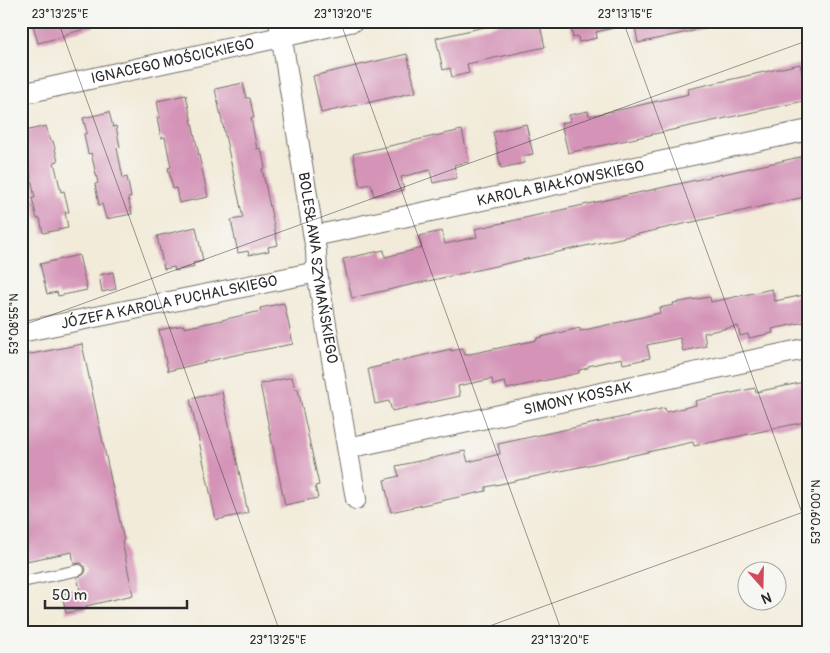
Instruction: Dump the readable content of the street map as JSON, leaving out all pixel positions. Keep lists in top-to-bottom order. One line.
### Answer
{"streets":{"street":["IGNACEGO MOŚCICKIEGO","KAROLA BIAŁKOWSKIEGO","BOLESŁAWA SZYMAŃSKIEGO","JÓZEFA KAROLA PUCHALSKIEGO","SIMONY KOSSAK"]},"crossings":[["IGNACEGO MOŚCICKIEGO","BOLESŁAWA SZYMAŃSKIEGO"],["KAROLA BIAŁKOWSKIEGO","BOLESŁAWA SZYMAŃSKIEGO"],["BOLESŁAWA SZYMAŃSKIEGO","JÓZEFA KAROLA PUCHALSKIEGO"],["BOLESŁAWA SZYMAŃSKIEGO","SIMONY KOSSAK"]],"scale_bar":"50 m","north":"bottom","coordinates":["23°13'25\"E","23°13'20\"E","23°13'15\"E","53°08'55\"N","53°09'00\"N"]}
